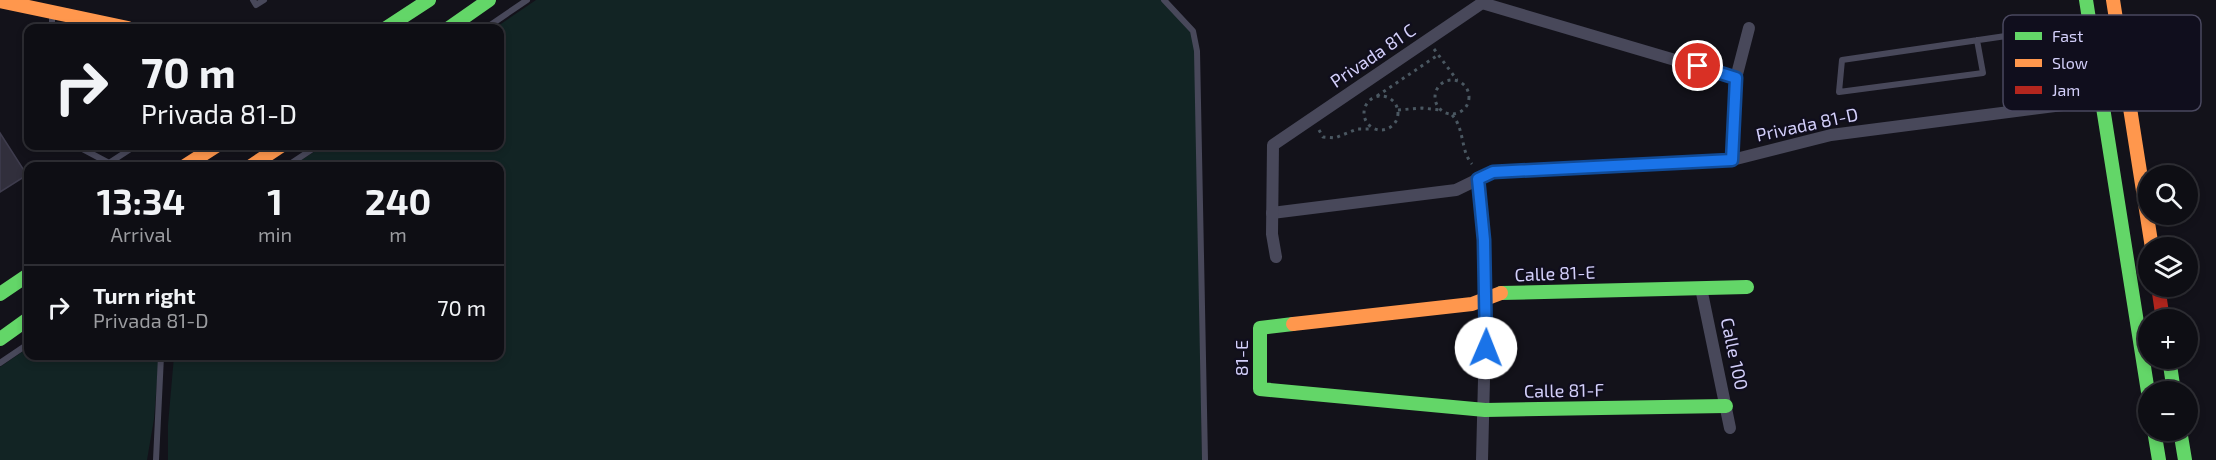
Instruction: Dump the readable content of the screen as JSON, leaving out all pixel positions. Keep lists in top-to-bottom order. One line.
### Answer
{"streets":{"main road":["Calle 81-E","81-E","Calle 81-F"],"street":["Privada 81 C","Privada 81-D","Calle 100"]},"crossings":[["Privada 81 C","Privada 81-D"],["Calle 81-E","Calle 100"],["Calle 81-E","81-E"],["Calle 100","Calle 81-F"],["81-E","Calle 81-F"]],"legend":["Fast","Slow","Jam"],"page":{"turn":["70 m","Privada 81-D"],"eta":["13:34","Arrival","1","min","240","m"],"map_buttons":["+","−"],"list":[{"name":"Turn right","note":"Privada 81-D","value":"70 m"}]}}
